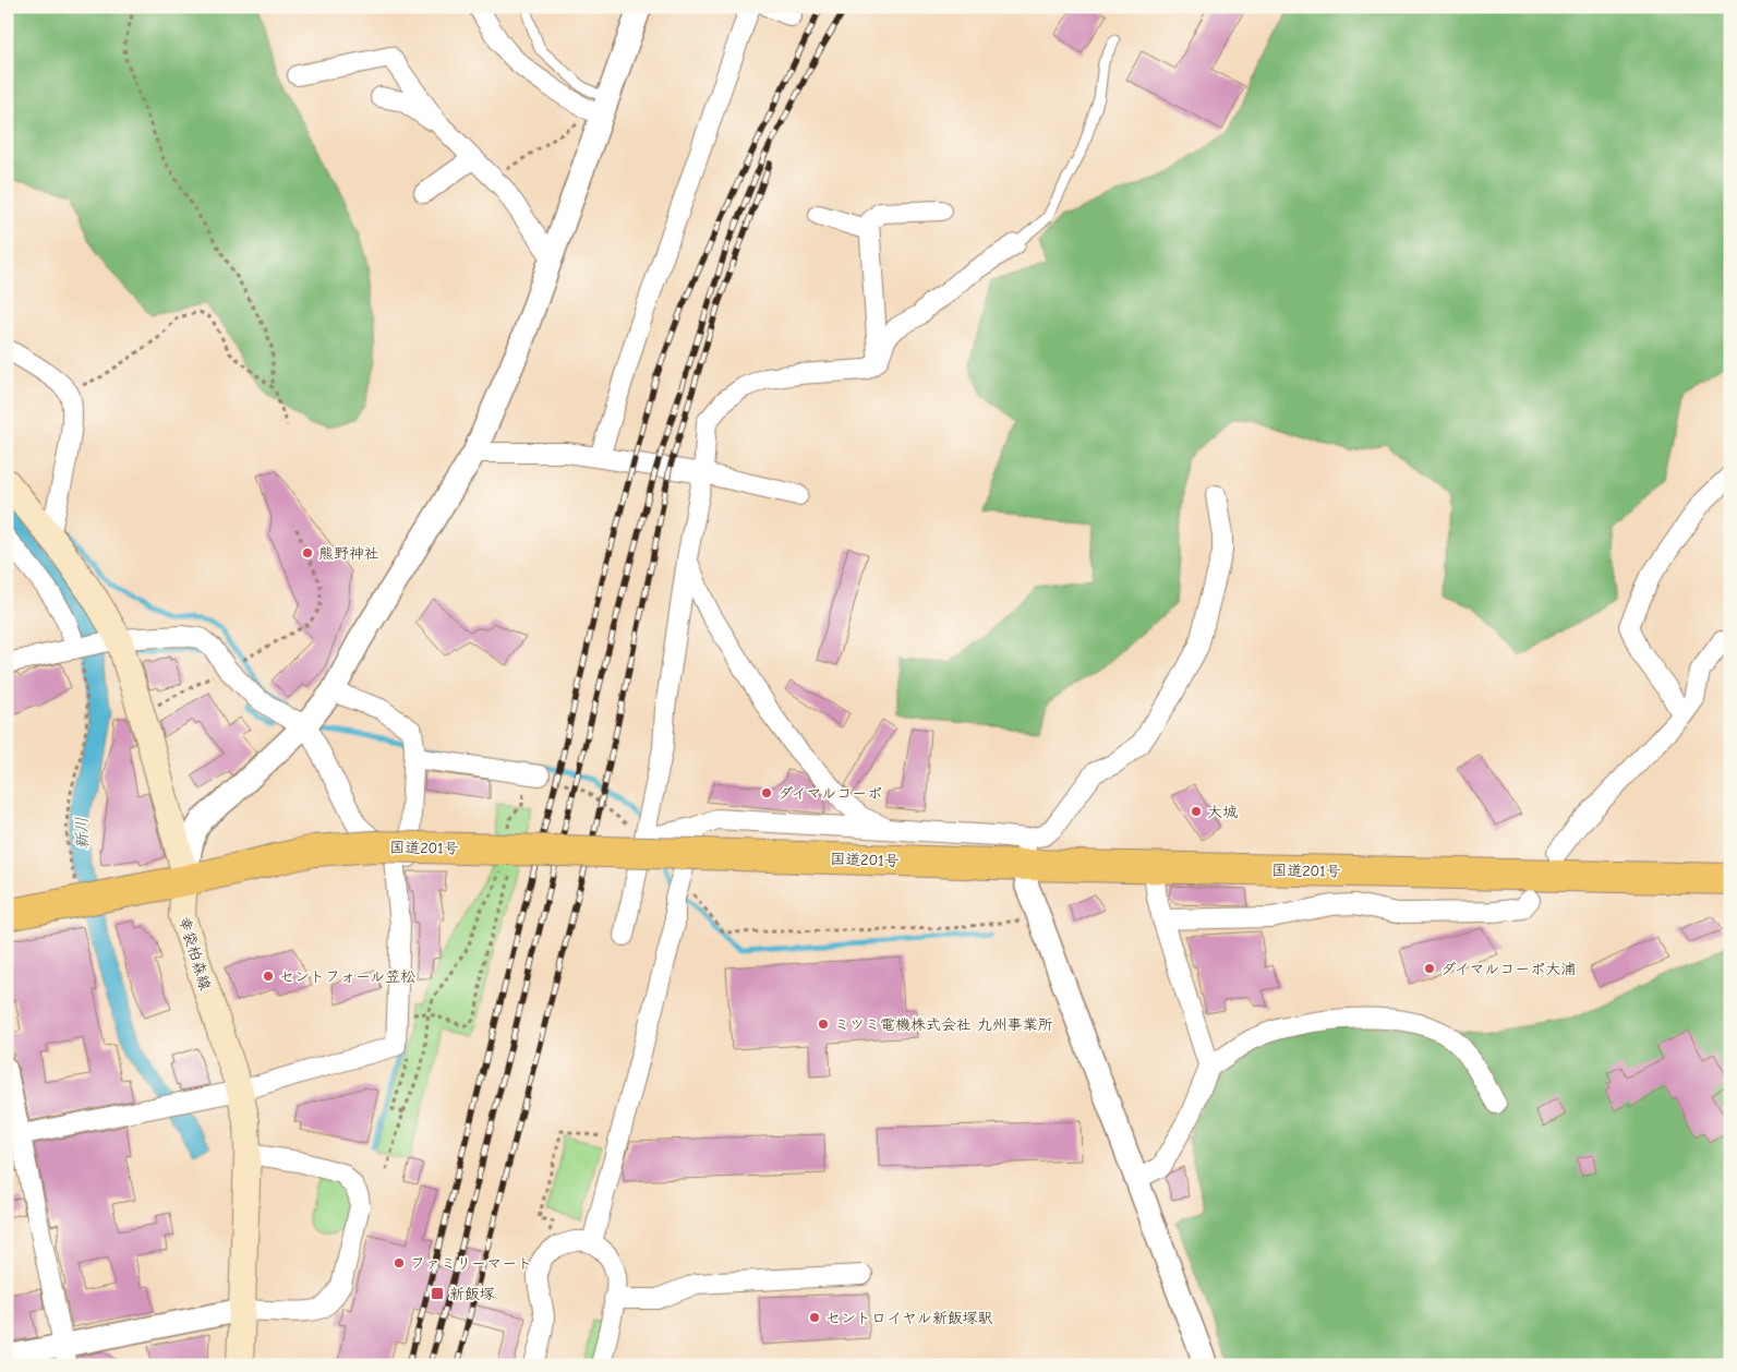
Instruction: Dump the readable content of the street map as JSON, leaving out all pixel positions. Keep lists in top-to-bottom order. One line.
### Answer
{"streets":{"highway":["国道201号"],"main road":["幸袋柏森線"]},"crossings":[["国道201号","幸袋柏森線"]],"water":["新川"],"places":{"other":["熊野神社","ダイマルコーポ","大城","ダイマルコーポ大浦","セントフォール笠松","ミツミ電機株式会社 九州事業所","ファミリーマート","セントロイヤル新飯塚駅"],"transit":["新飯塚"]}}
